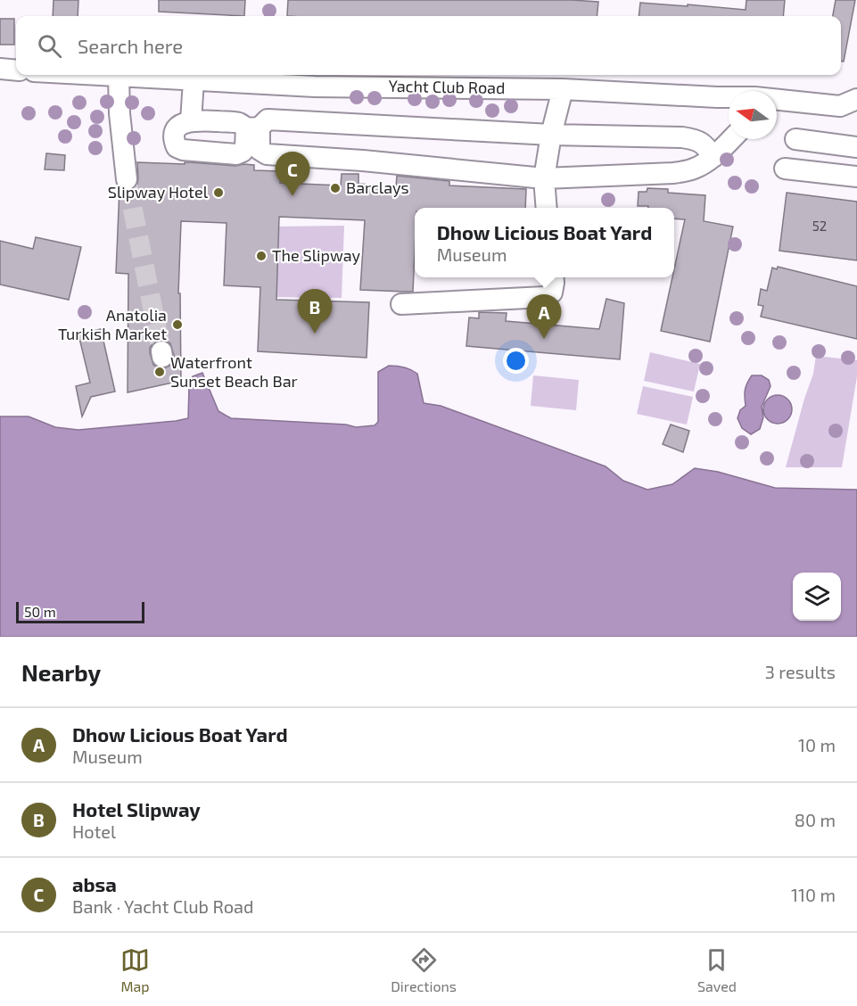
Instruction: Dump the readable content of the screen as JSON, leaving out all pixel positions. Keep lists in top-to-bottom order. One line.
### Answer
{"streets":{"street":["Yacht Club Road"]},"places":["Barclays","Slipway Hotel","The Slipway","Anatolia Turkish Market","Waterfront Sunset Beach Bar"],"house_numbers":["52"],"scale_bar":"50 m","north":"left","page":{"search":"Search here","pins":["C","B","A"],"popup":["Dhow Licious Boat Yard","Museum"],"scale":"50 m","heading":["Nearby","3 results"],"list":[{"mark":"A","name":"Dhow Licious Boat Yard","note":"Museum","value":"10 m"},{"mark":"B","name":"Hotel Slipway","note":"Hotel","value":"80 m"},{"mark":"C","name":"absa","note":"Bank · Yacht Club Road","value":"110 m"}],"nav":["Map","Directions","Saved"]}}
